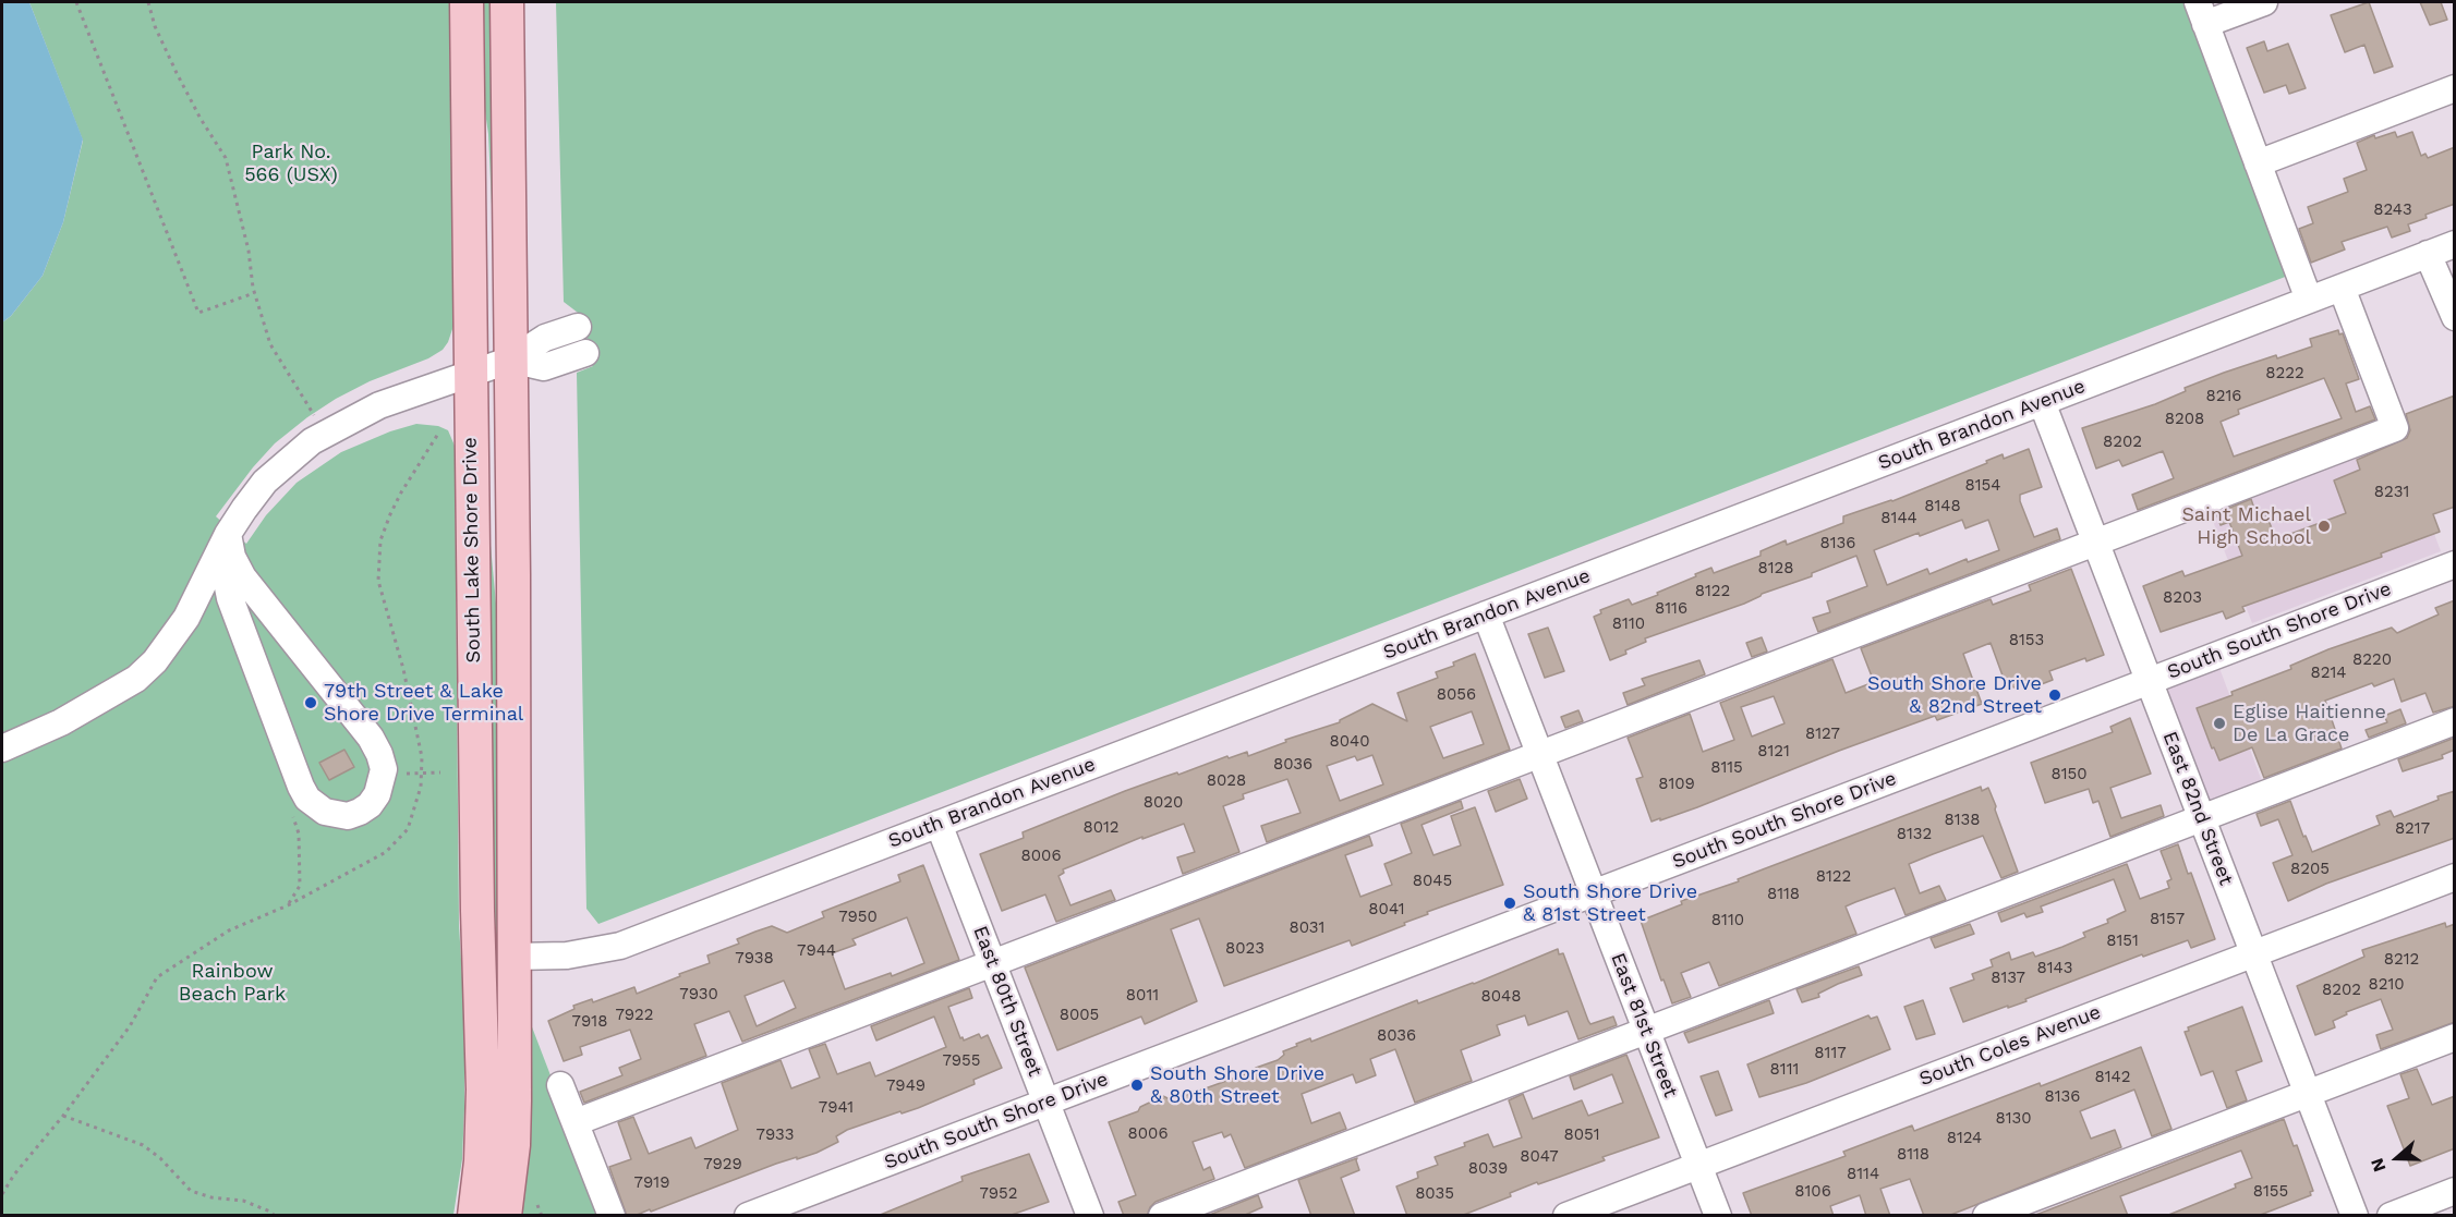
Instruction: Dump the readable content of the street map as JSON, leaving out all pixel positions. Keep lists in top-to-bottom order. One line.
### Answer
{"streets":{"main road":["South Lake Shore Drive"],"street":["South Brandon Avenue","South South Shore Drive","East 82nd Street","East 80th Street","East 81st Street","South Coles Avenue"]},"crossings":[["South Brandon Avenue","South Lake Shore Drive"],["South Brandon Avenue","East 82nd Street"],["South Brandon Avenue","East 80th Street"],["South Brandon Avenue","East 81st Street"],["South South Shore Drive","East 82nd Street"],["South South Shore Drive","East 80th Street"],["South South Shore Drive","East 81st Street"],["East 82nd Street","South Coles Avenue"],["East 81st Street","South Coles Avenue"]],"parks":["Park No. 566 (USX)","Rainbow Beach Park"],"places":["Saint Michael High School","South Shore Drive & 82nd Street","79th Street & Lake Shore Drive Terminal","Eglise Haitienne De La Grace","South Shore Drive & 81st Street","South Shore Drive & 80th Street"],"house_numbers":["8243","8222","8216","8208","8202","8154","8231","8148","8144","8136","8128","8122","8203","8116","8110","8153","8220","8214","8056","8127","8040","8121","8036","8115","8150","8028","8109","8020","8138","8012","8217","8132","8006","8205","8122","8045","8118","8041","7950","8157","8110","8031","8151","8023","7944","7938","8212","8143","8137","8210","8202","7930","8011","8048","7922","8005","7918","8036","8117","7955","8111","8142","7949","8136","7941","8130","8006","7933","8051","8124","8118","8047","7929","8039","8114","7919","8106","8155","7952","8035"],"north":"left"}
